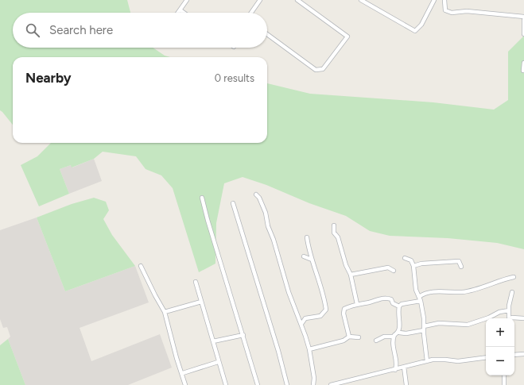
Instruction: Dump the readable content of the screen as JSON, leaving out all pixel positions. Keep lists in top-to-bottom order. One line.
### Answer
{"page":{"search":"Search here","heading":["Nearby","0 results"],"map_buttons":["+","−"]}}
